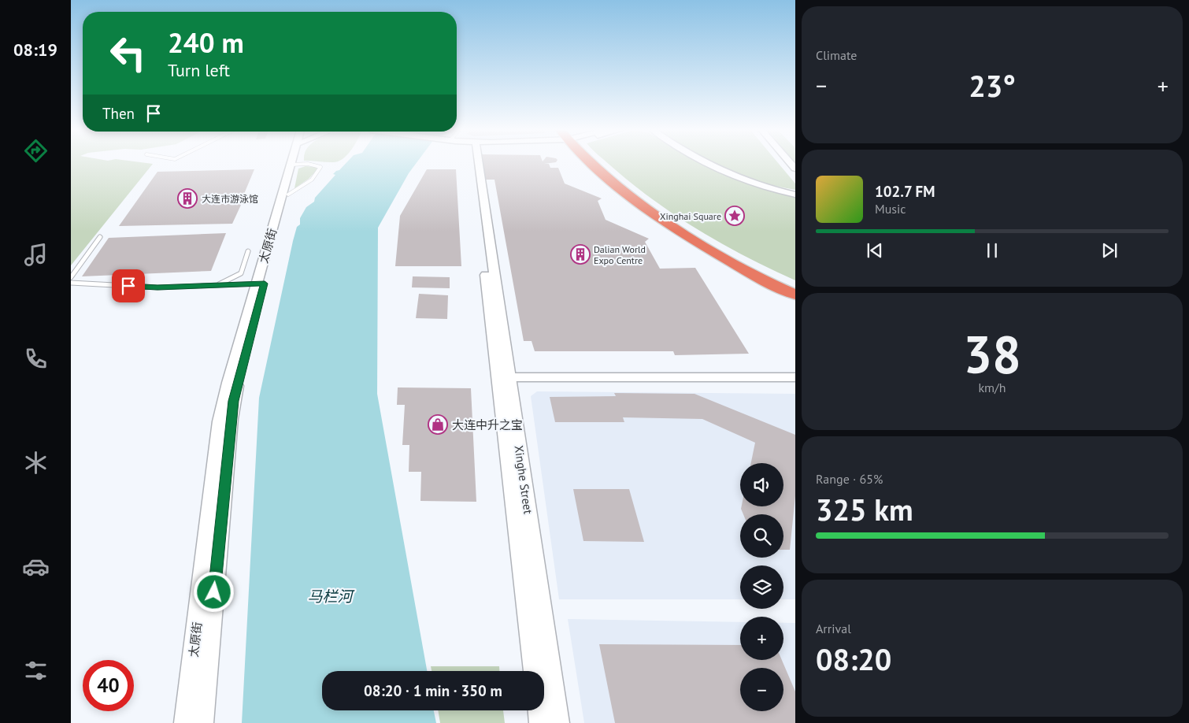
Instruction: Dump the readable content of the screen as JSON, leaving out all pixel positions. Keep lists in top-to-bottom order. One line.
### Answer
{"streets":{"street":["太原街","Xinghe Street"]},"water":["马栏河"],"places":{"building":["大连市游泳馆","Dalian World Expo Centre"],"place":["Xinghai Square"],"shop":["大连中升之宝"]},"page":{"tabs":"08:19","tile":["Climate",["38","km/h"],["Range · 65%","325 km"],["Arrival","08:20"]],"turn":["240 m","Turn left"],"heat":["−","23°","+"],"then":"Then","song":["102.7 FM","Music"],"map_buttons":["+","−"],"limit":"40","trip":"08:20 · 1 min · 350 m"}}
